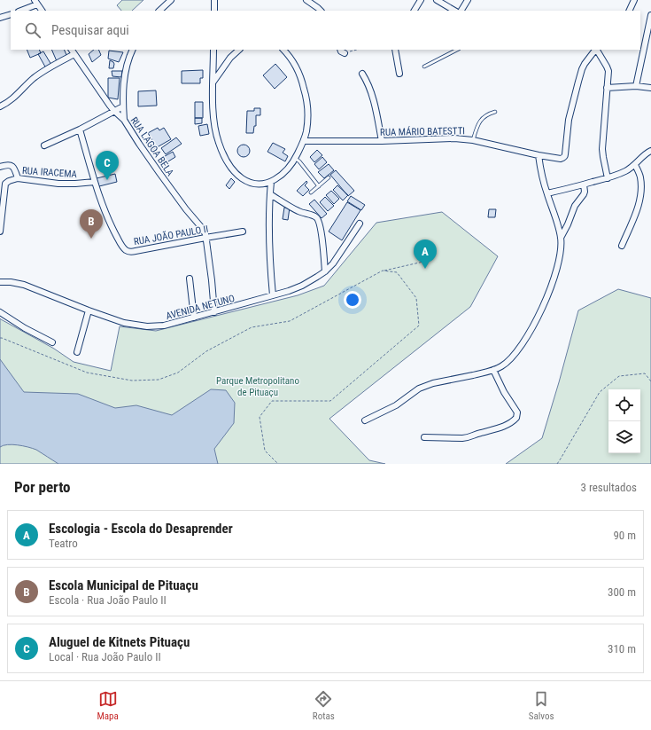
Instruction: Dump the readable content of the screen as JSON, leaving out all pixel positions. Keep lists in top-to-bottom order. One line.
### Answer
{"streets":{"street":["RUA MÁRIO BATESTTI","RUA LAGOA BELA","RUA IRACEMA","RUA JOÃO PAULO II","AVENIDA NETUNO"]},"crossings":[["RUA LAGOA BELA","RUA JOÃO PAULO II"],["RUA LAGOA BELA","AVENIDA NETUNO"],["RUA IRACEMA","RUA JOÃO PAULO II"]],"parks":["Parque Metropolitano de Pituaçu"],"page":{"search":"Pesquisar aqui","pins":["C","B","A"],"heading":["Por perto","3 resultados"],"list":[{"mark":"A","name":"Escologia - Escola do Desaprender","note":"Teatro","value":"90 m"},{"mark":"B","name":"Escola Municipal de Pituaçu","note":"Escola · Rua João Paulo II","value":"300 m"},{"mark":"C","name":"Aluguel de Kitnets Pituaçu","note":"Local · Rua João Paulo II","value":"310 m"}],"nav":["Mapa","Rotas","Salvos"]}}
